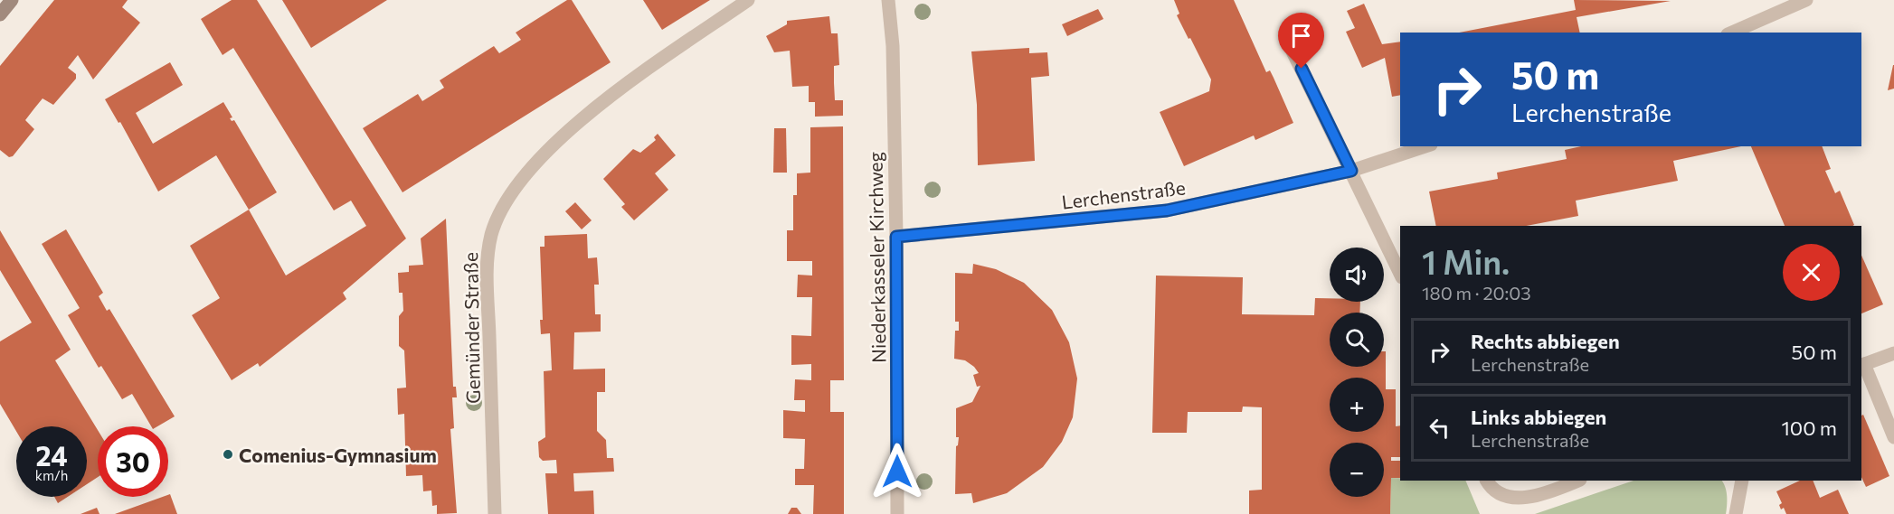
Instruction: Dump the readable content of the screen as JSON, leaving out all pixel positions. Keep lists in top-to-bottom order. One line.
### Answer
{"streets":{"street":["Lerchenstraße","Niederkasseler Kirchweg","Gemünder Straße"]},"crossings":[["Lerchenstraße","Niederkasseler Kirchweg"]],"places":["Comenius-Gymnasium"],"page":{"turn":["50 m","Lerchenstraße"],"heading":["1 Min.","180 m · 20:03"],"map_buttons":["+","−"],"list":[{"name":"Rechts abbiegen","note":"Lerchenstraße","value":"50 m"},{"name":"Links abbiegen","note":"Lerchenstraße","value":"100 m"}],"speed":"24 km/h","limit":"30"}}
